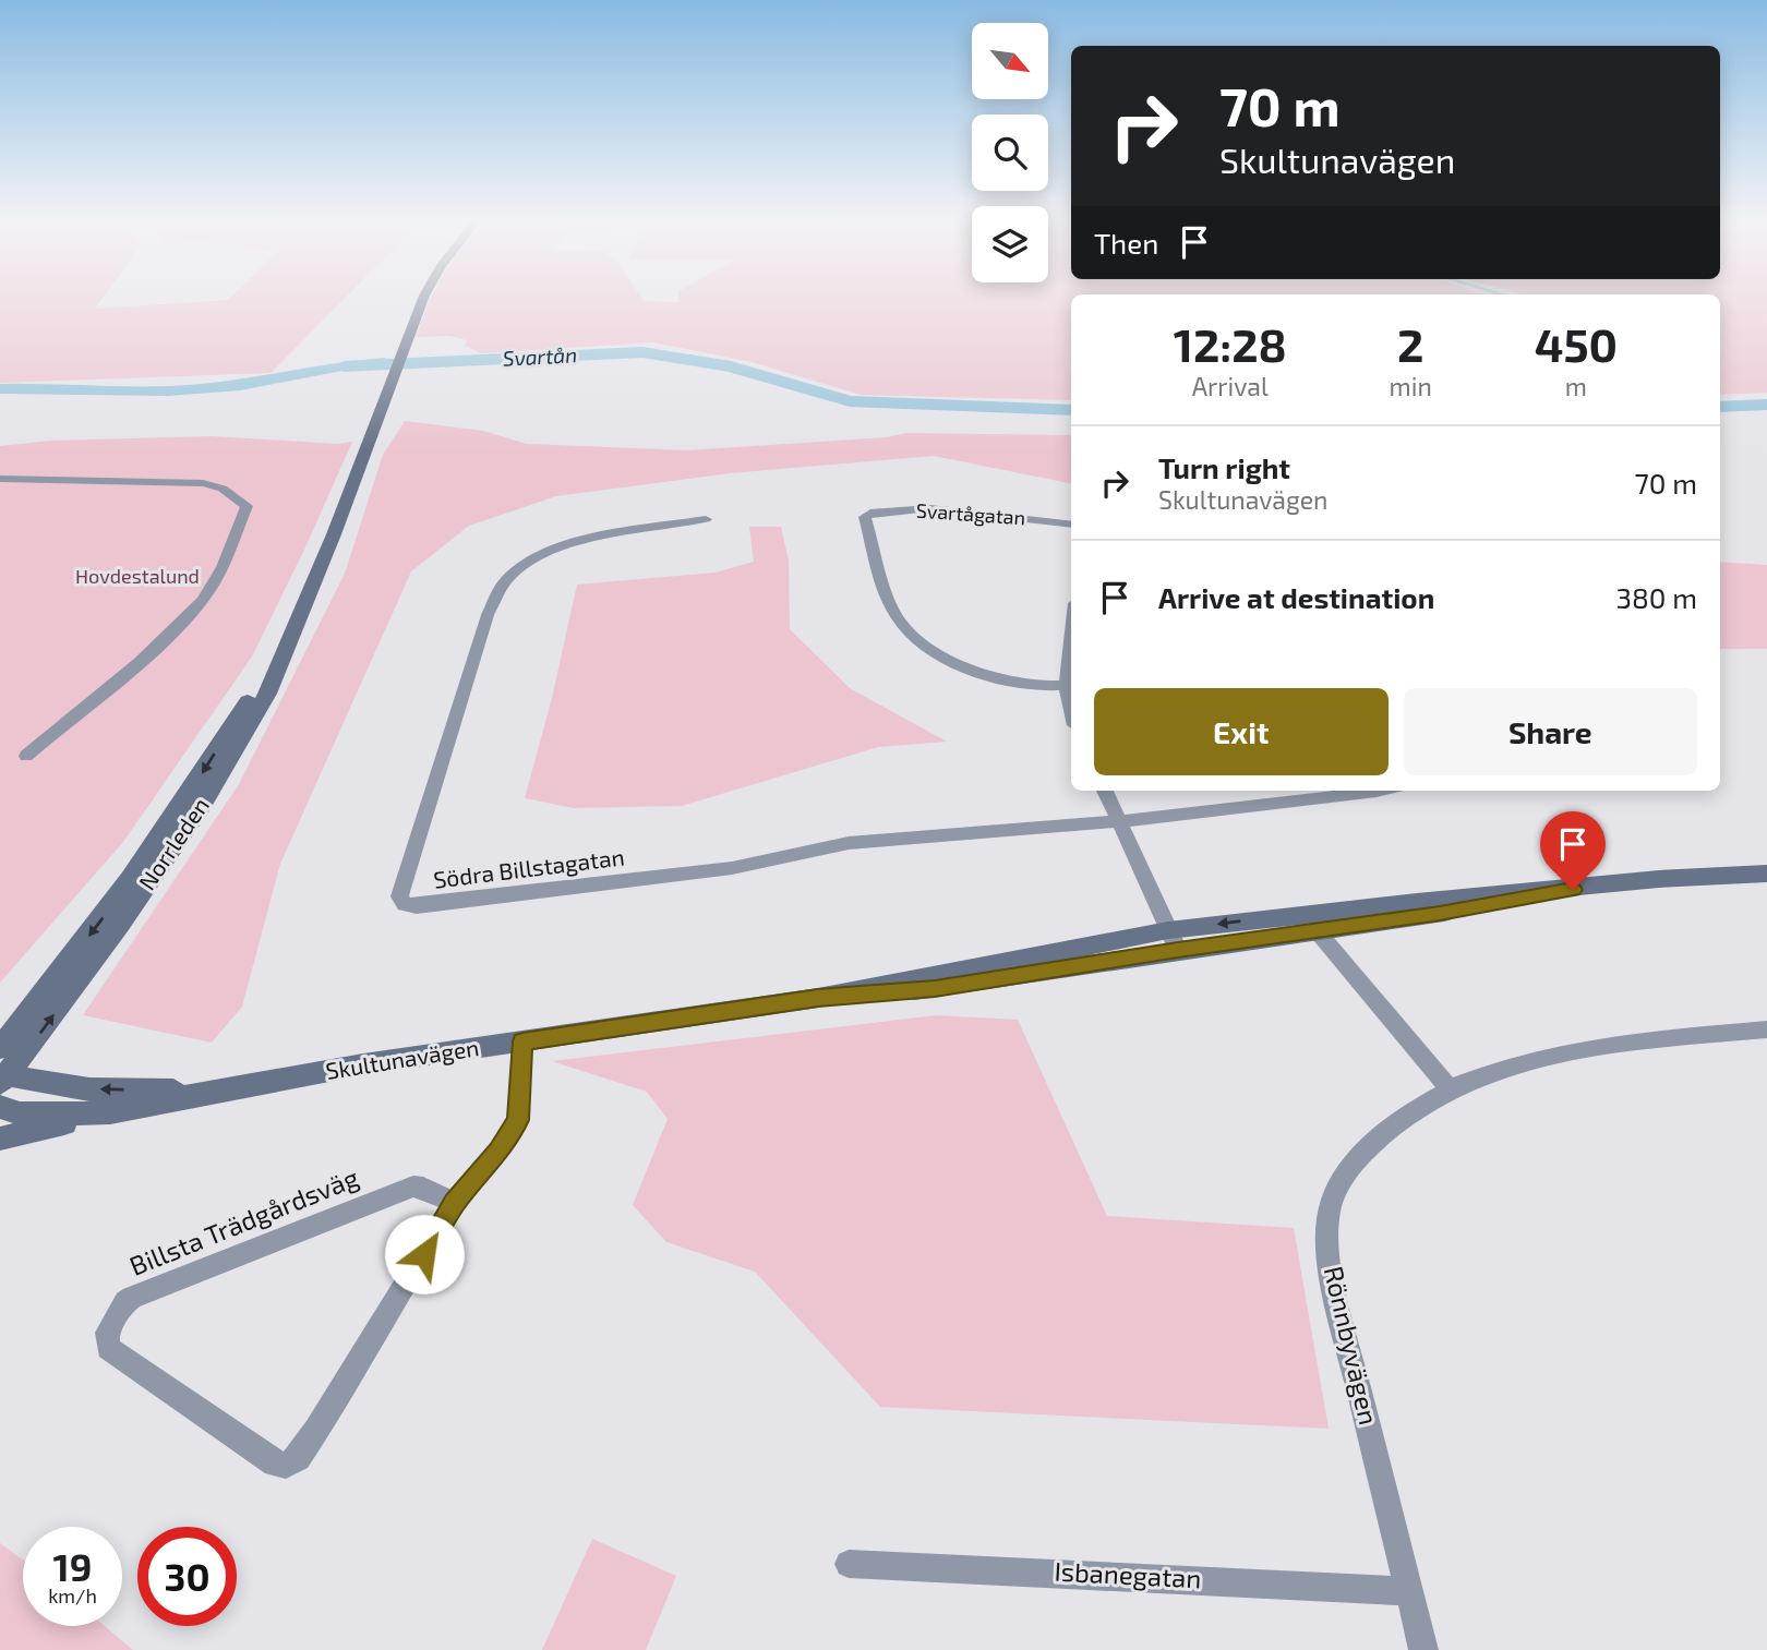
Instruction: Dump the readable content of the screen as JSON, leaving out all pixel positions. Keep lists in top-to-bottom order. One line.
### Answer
{"streets":{"main road":["Norrleden","Skultunavägen"],"street":["Svartågatan","Södra Billstagatan","Billsta Trädgårdsväg","Rönnbyvägen","Isbanegatan"]},"crossings":[["Norrleden","Skultunavägen"],["Skultunavägen","Billsta Trädgårdsväg"],["Rönnbyvägen","Isbanegatan"]],"water":["Svartån"],"parks":["Hovdestalund"],"north":"bottom right","page":{"turn":["70 m","Skultunavägen"],"then":"Then","eta":["12:28","Arrival","2","min","450","m"],"list":[{"name":"Turn right","note":"Skultunavägen","value":"70 m"},{"name":"Arrive at destination","value":"380 m"}],"buttons":["Exit","Share"],"speed":"19 km/h","limit":"30"}}
